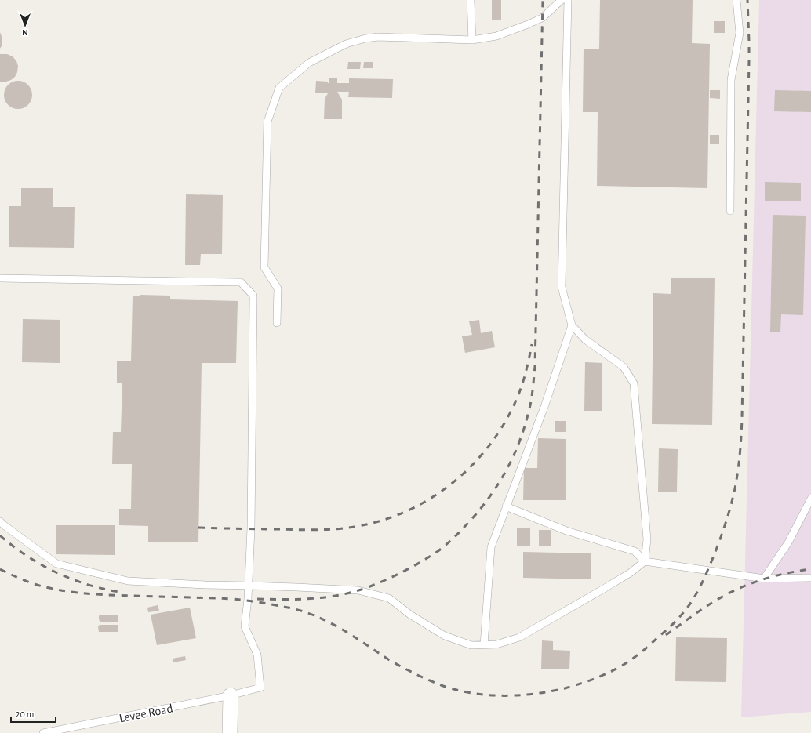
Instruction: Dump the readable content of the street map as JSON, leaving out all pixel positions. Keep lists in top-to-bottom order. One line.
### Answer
{"streets":{"lane":["Levee Road"]},"scale_bar":"20 m","north":"bottom"}
